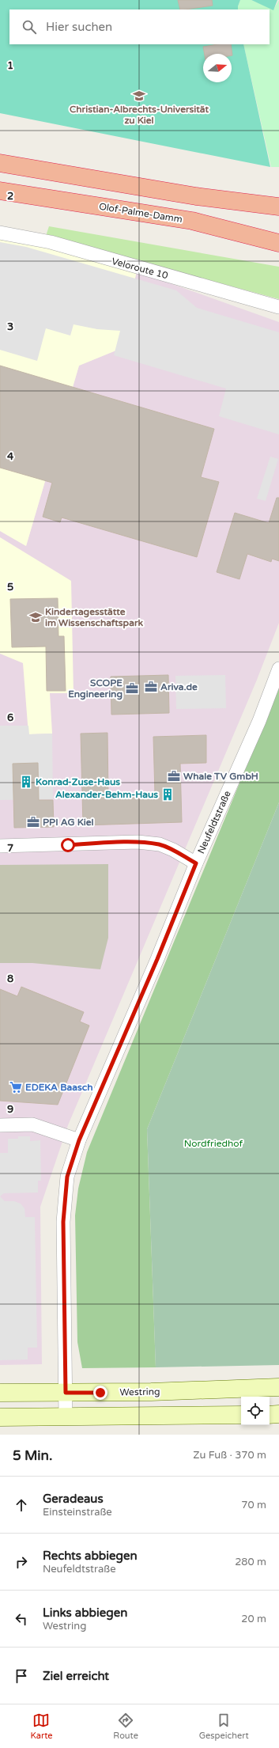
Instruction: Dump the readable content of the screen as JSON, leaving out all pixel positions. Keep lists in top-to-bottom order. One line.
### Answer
{"streets":{"highway":["Olof-Palme-Damm"],"main road":["Westring"],"street":["Veloroute 10","Neufeldtstraße"]},"crossings":[["Neufeldtstraße","Westring"]],"parks":["Nordfriedhof"],"places":{"school or university":["Christian-Albrechts-Universität zu Kiel","Kindertagesstätte im Wissenschaftspark"],"office":["Ariva.de","SCOPE Engineering","Whale TV GmbH","PPI AG Kiel"],"building":["Konrad-Zuse-Haus","Alexander-Behm-Haus"],"supermarket":["EDEKA Baasch"]},"north":"right","page":{"search":"Hier suchen","heading":["5 Min.","Zu Fuß · 370 m"],"list":[["Geradeaus","Einsteinstraße","70 m"],["Rechts abbiegen","Neufeldtstraße","280 m"],["Links abbiegen","Westring","20 m"],"Ziel erreicht"],"nav":["Karte","Route","Gespeichert"]},"grid":{"rows":["1","2","3","4","5","6","7","8","9"]}}
